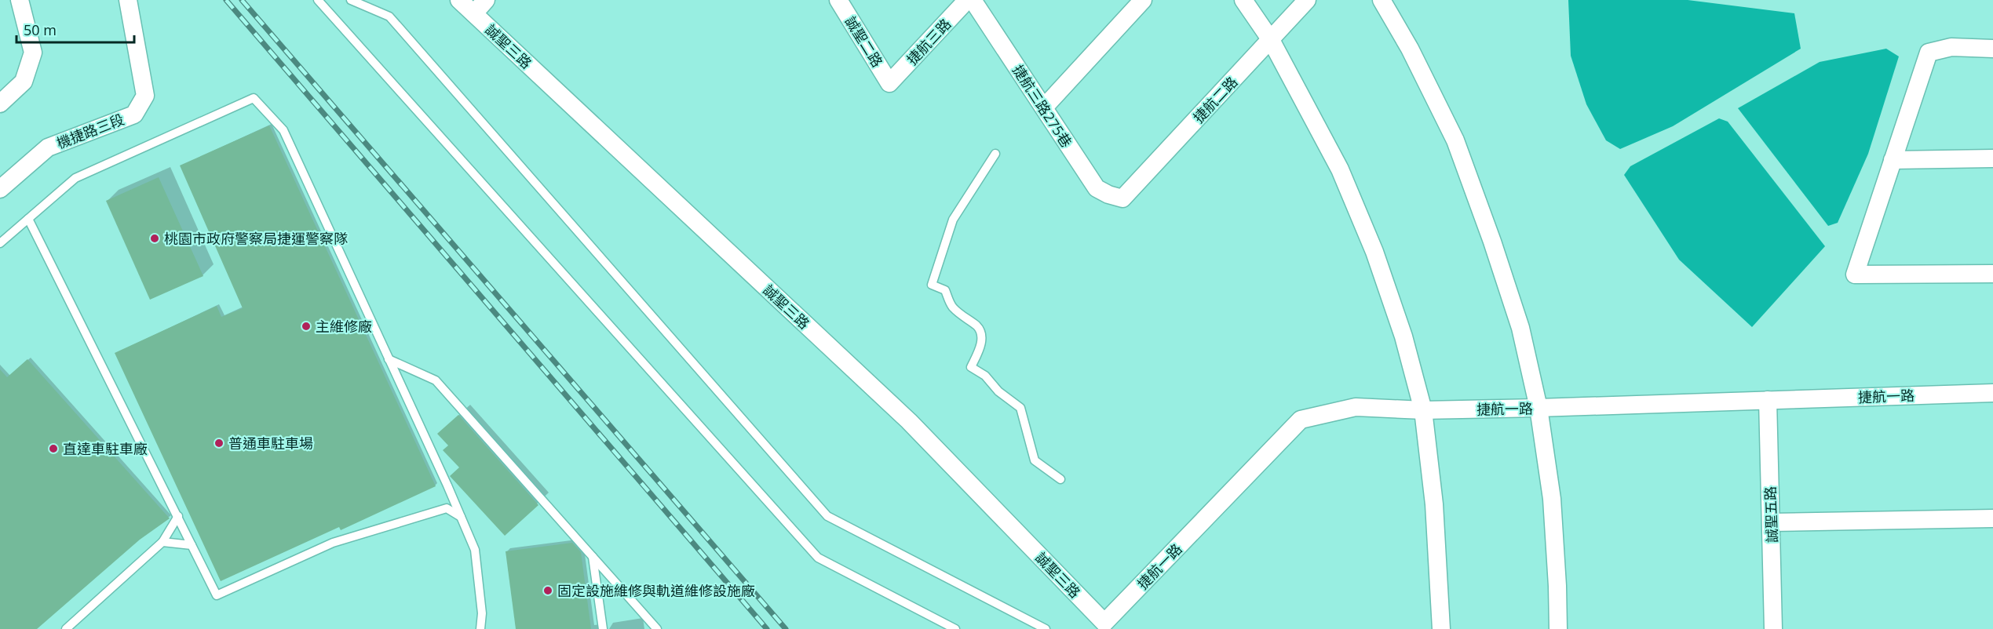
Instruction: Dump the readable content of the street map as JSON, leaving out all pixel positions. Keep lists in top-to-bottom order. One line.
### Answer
{"streets":{"street":["誠聖二路","捷航三路","誠聖三路","捷航二路","捷航三路275巷","機捷路三段","捷航一路","誠聖五路"]},"crossings":[["誠聖二路","捷航三路"],["誠聖三路","捷航一路"],["捷航二路","捷航三路275巷"],["捷航一路","誠聖五路"]],"places":["桃園市政府警察局捷運警察隊","主維修廠","普通車駐車場","直達車駐車廠","固定設施維修與軌道維修設施廠"],"scale_bar":"50 m"}
